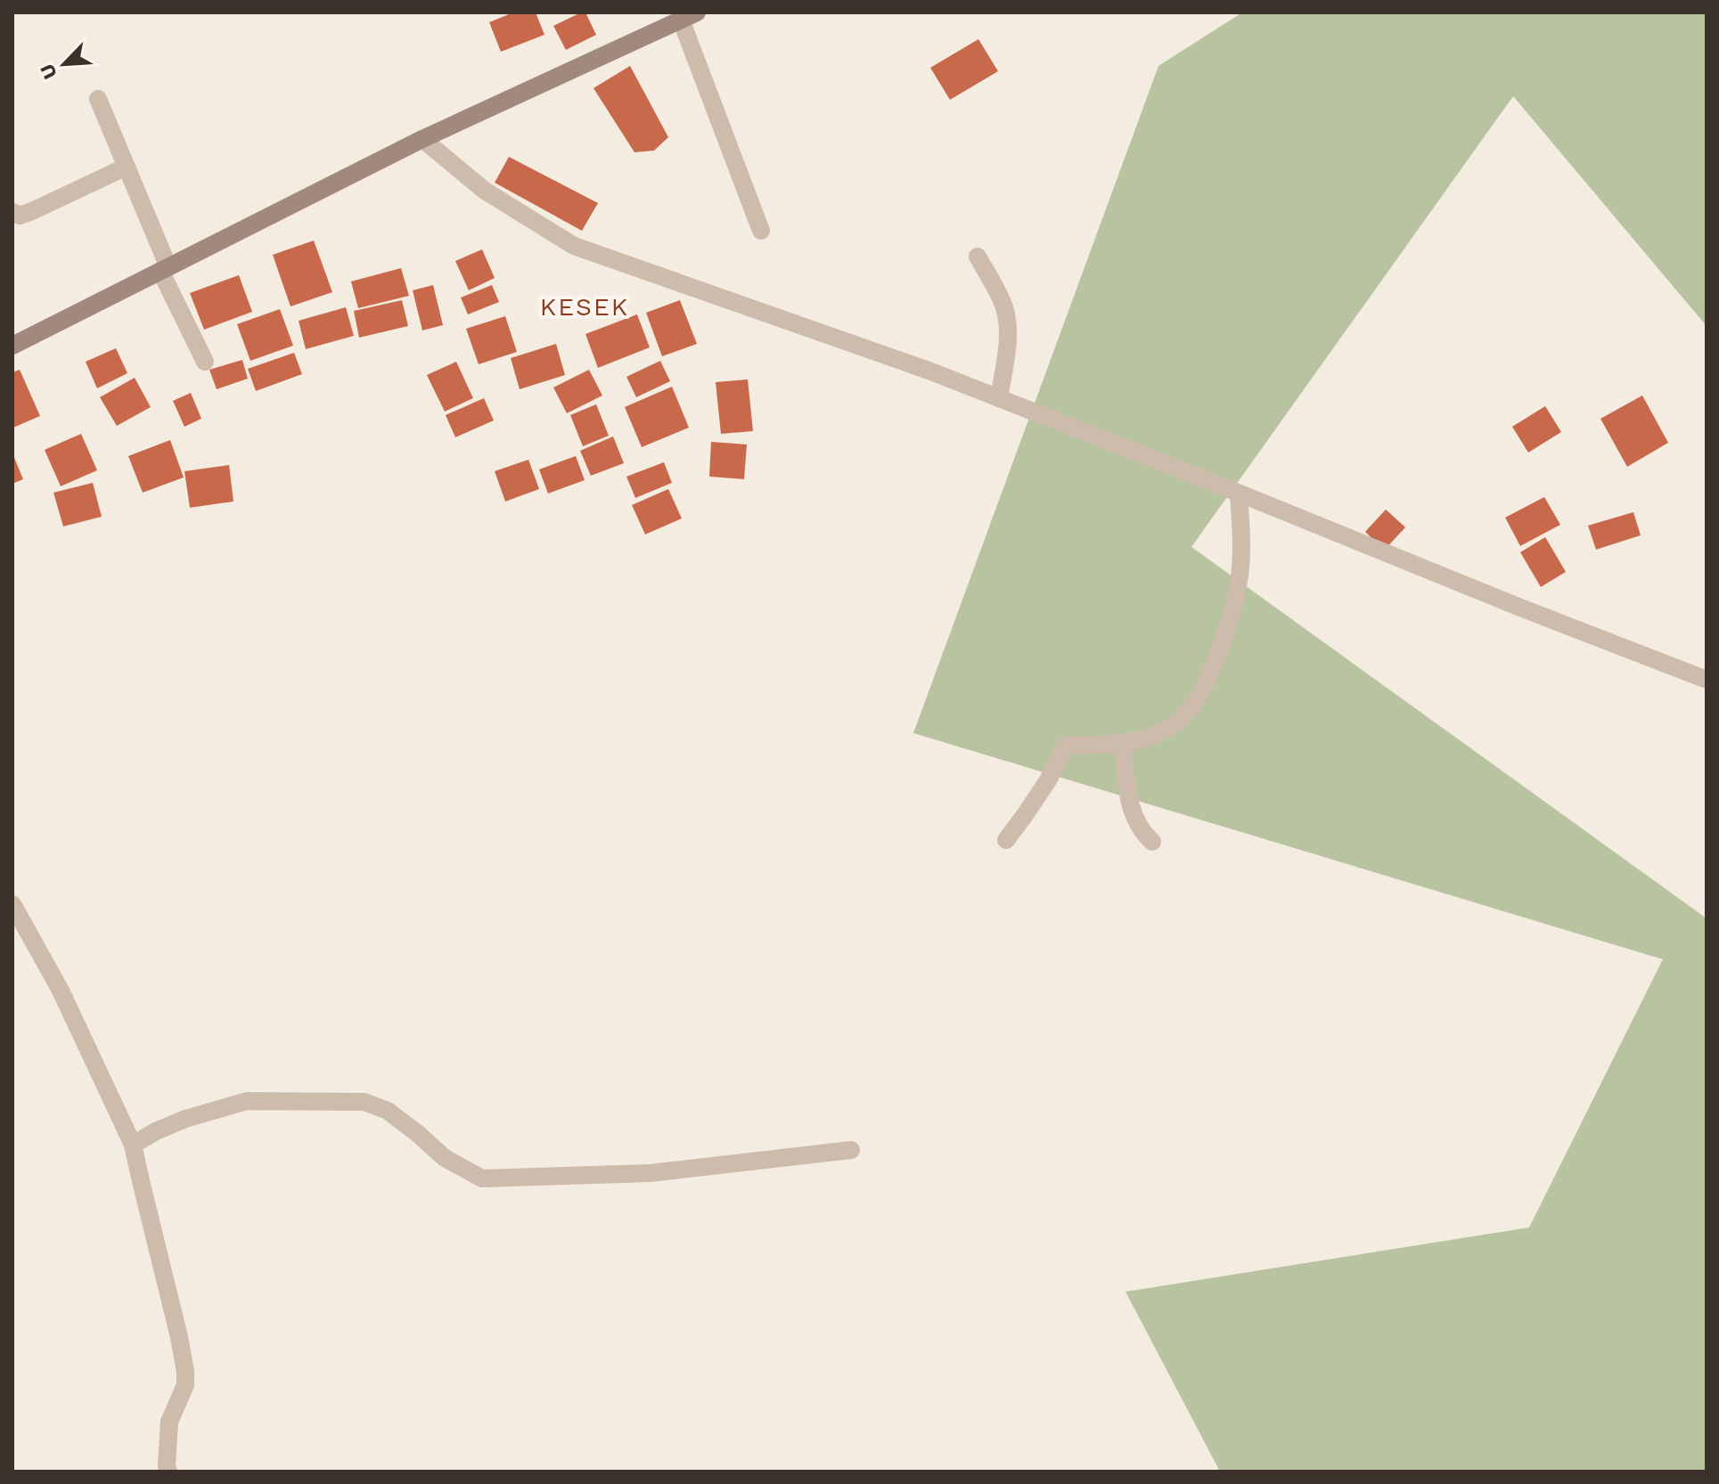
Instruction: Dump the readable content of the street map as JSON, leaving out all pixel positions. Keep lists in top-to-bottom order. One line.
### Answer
{"districts":["KESEK"],"north":"bottom left"}
